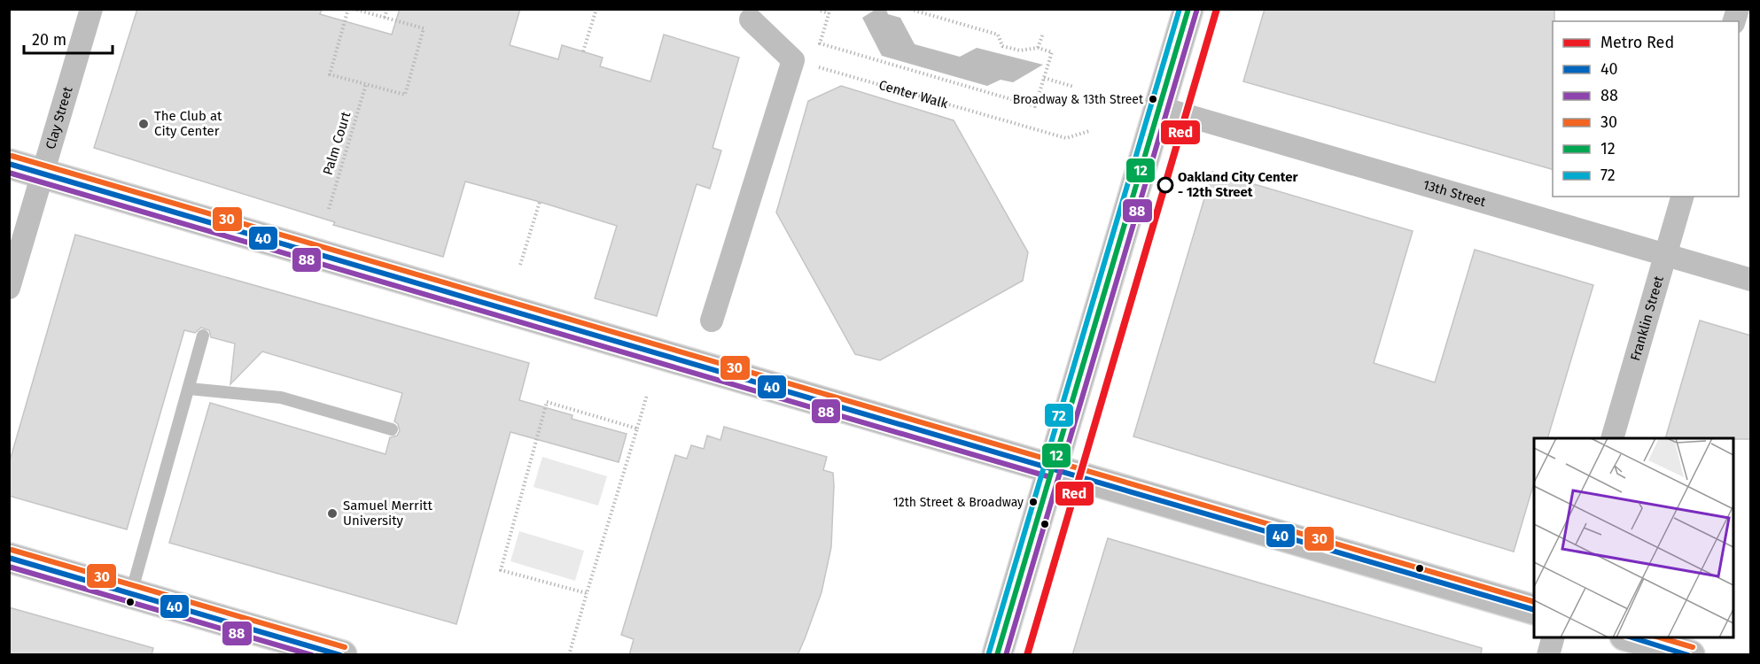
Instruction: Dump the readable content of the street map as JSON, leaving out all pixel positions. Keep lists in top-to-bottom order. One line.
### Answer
{"streets":{"street":["Clay Street","13th Street","Franklin Street"],"path":["Center Walk","Palm Court"]},"crossings":[["13th Street","Franklin Street"]],"places":["Broadway & 13th Street","The Club at City Center","Oakland City Center - 12th Street","12th Street & Broadway","Samuel Merritt University"],"lines":["metro line Red","transit line 12","transit line 72","transit line 88","transit line 30","transit line 40"],"legend":["Metro Red","40","88","30","12","72"],"scale_bar":"20 m"}
